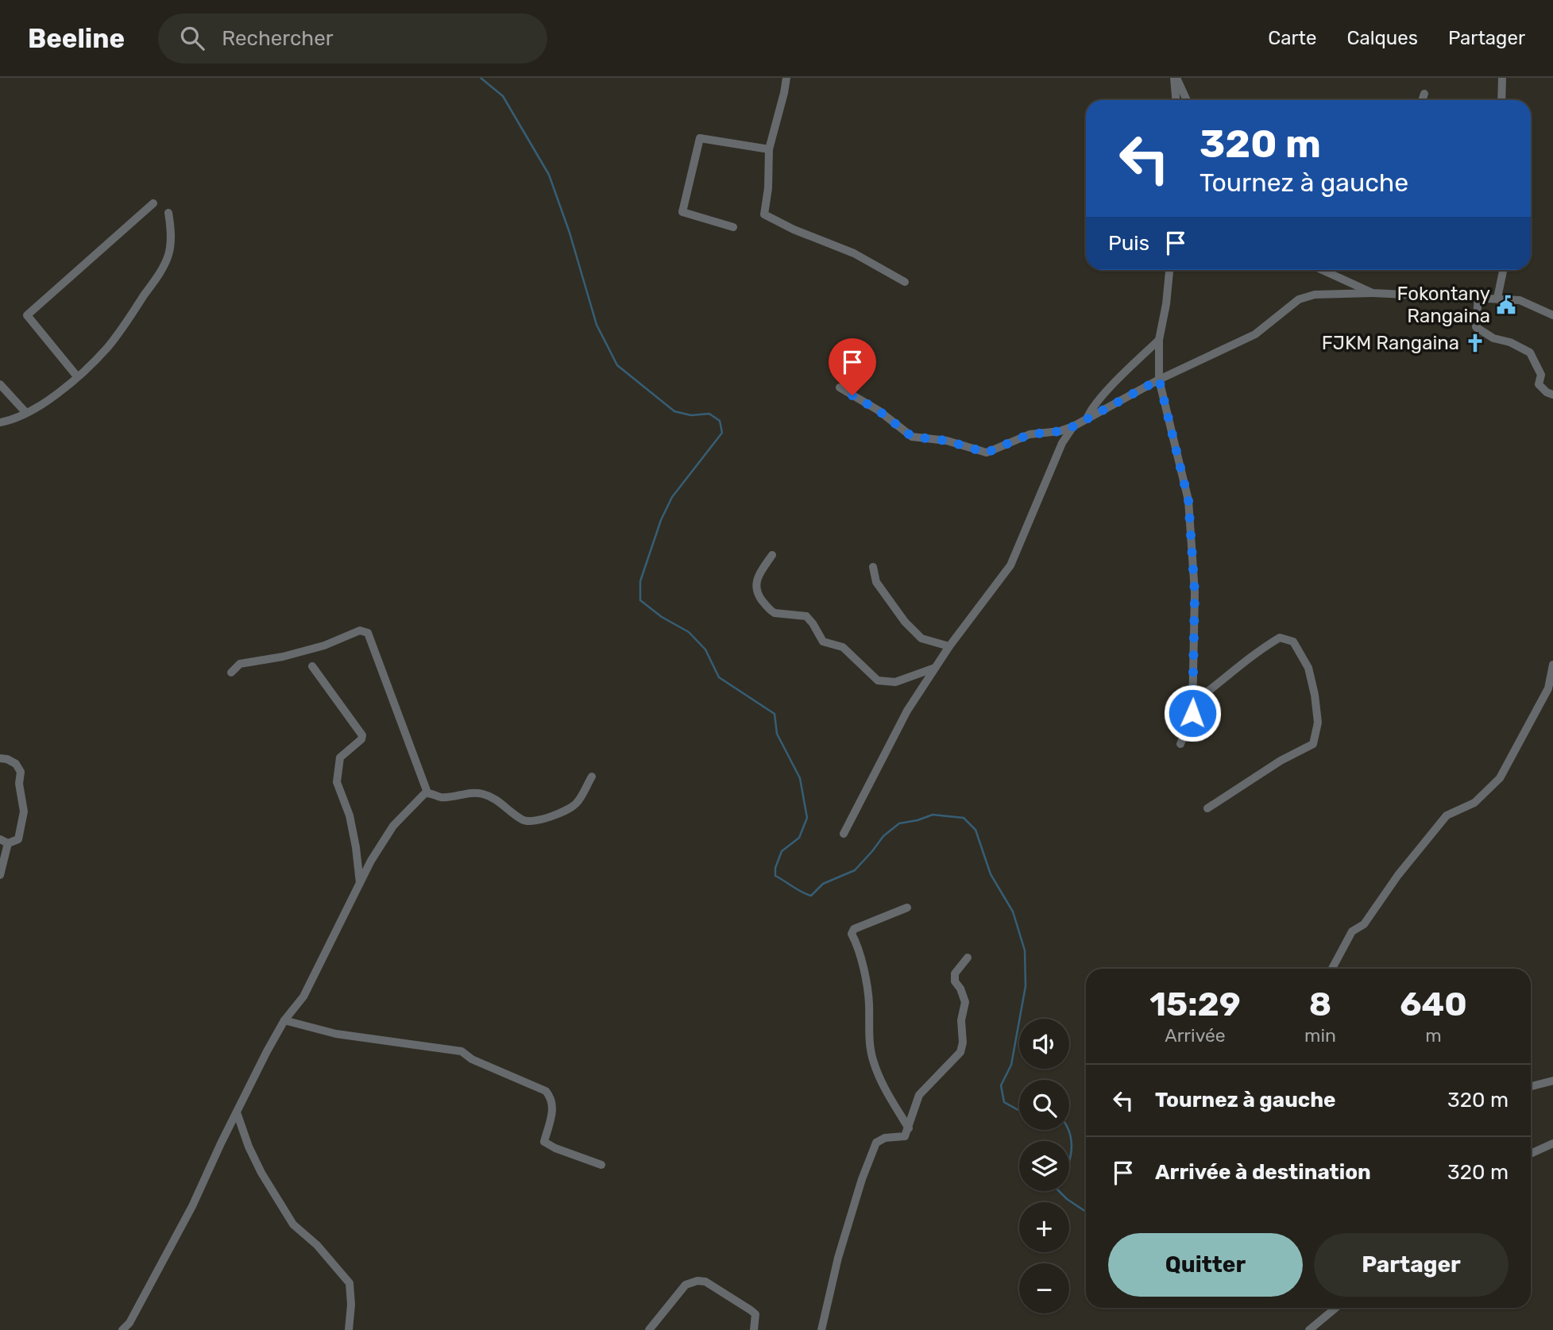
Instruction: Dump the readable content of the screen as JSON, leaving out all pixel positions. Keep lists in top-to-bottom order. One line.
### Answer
{"places":{"public building":["Fokontany Rangaina"],"church":["FJKM Rangaina"]},"page":{"header":"Beeline","search":"Rechercher","nav":["Carte","Calques","Partager"],"turn":["320 m","Tournez à gauche"],"then":"Puis","eta":["15:29","Arrivée","8","min","640","m"],"map_buttons":["+","−"],"list":[{"name":"Tournez à gauche","value":"320 m"},{"name":"Arrivée à destination","value":"320 m"}],"buttons":["Quitter","Partager"]}}
